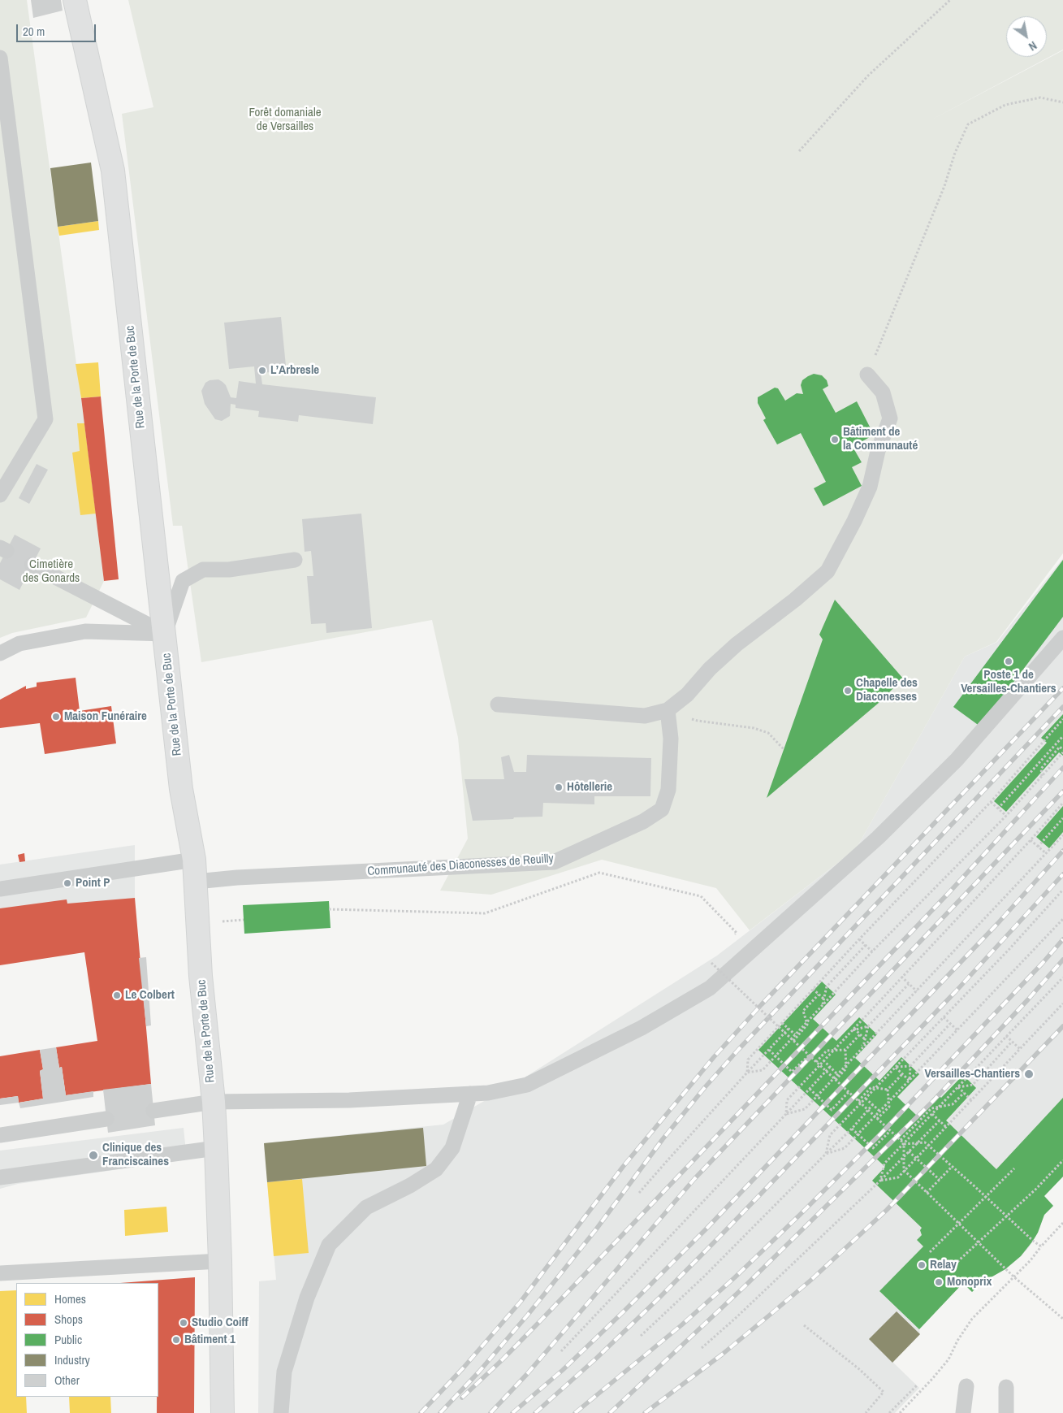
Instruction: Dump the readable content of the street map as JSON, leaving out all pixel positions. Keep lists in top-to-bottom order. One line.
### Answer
{"streets":{"main road":["Rue de la Porte de Buc"],"lane":["Communauté des Diaconesses de Reuilly"]},"crossings":[["Rue de la Porte de Buc","Communauté des Diaconesses de Reuilly"]],"parks":["Forêt domaniale de Versailles","Cimetière des Gonards"],"places":["L’Arbresle","Bâtiment de la Communauté","Poste 1 de Versailles-Chantiers","Chapelle des Diaconesses","Maison Funéraire","Hôtellerie","Point P","Le Colbert","Versailles-Chantiers","Clinique des Franciscaines","Relay","Monoprix","Studio Coiff","Bâtiment 1"],"legend":["Homes","Shops","Public","Industry","Other"],"scale_bar":"20 m","north":"bottom right"}
